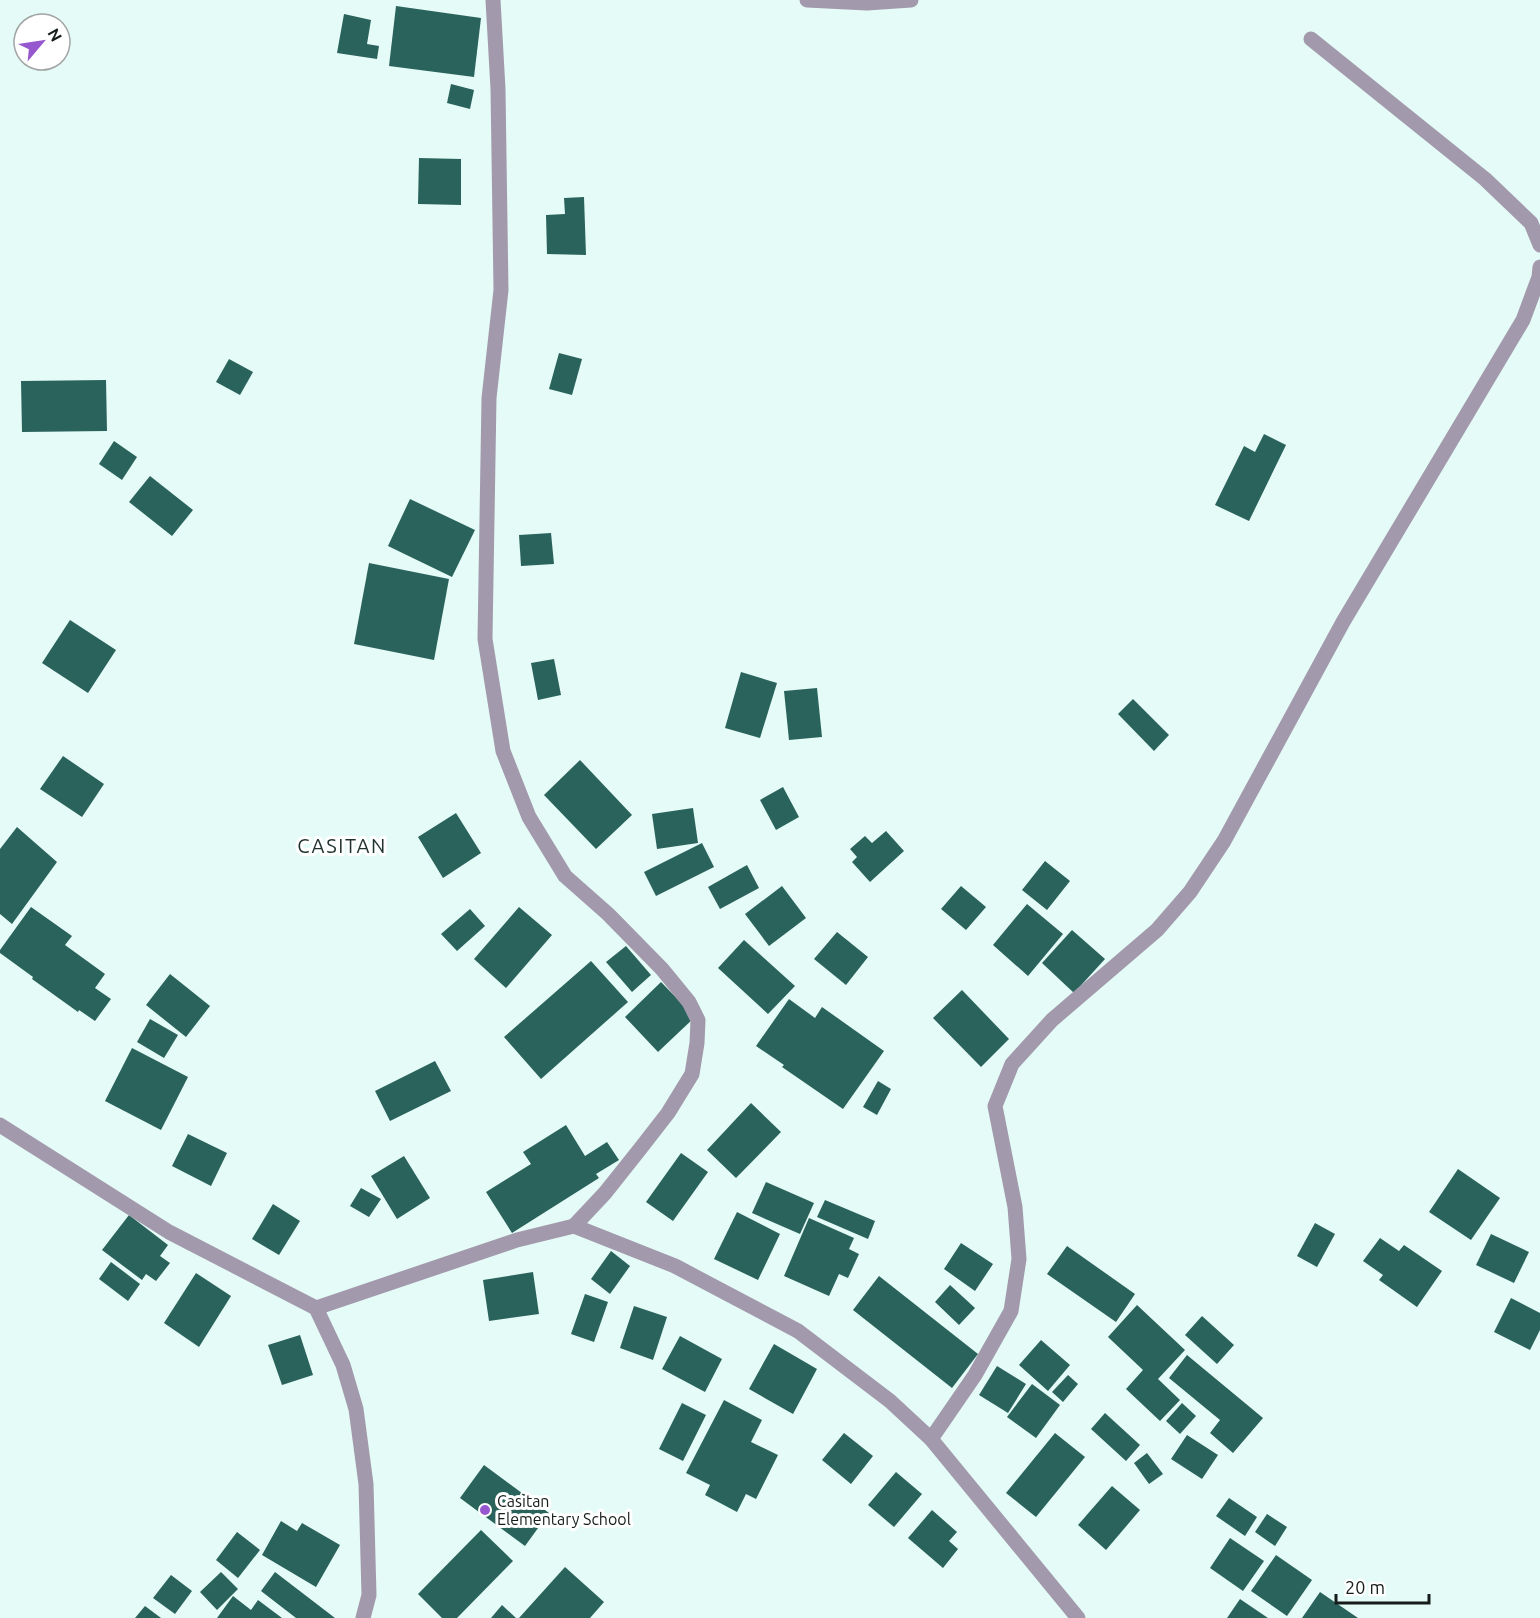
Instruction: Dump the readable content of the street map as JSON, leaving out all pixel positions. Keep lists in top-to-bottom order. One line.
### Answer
{"districts":["CASITAN"],"places":["Casitan Elementary School"],"scale_bar":"20 m","north":"top right"}
